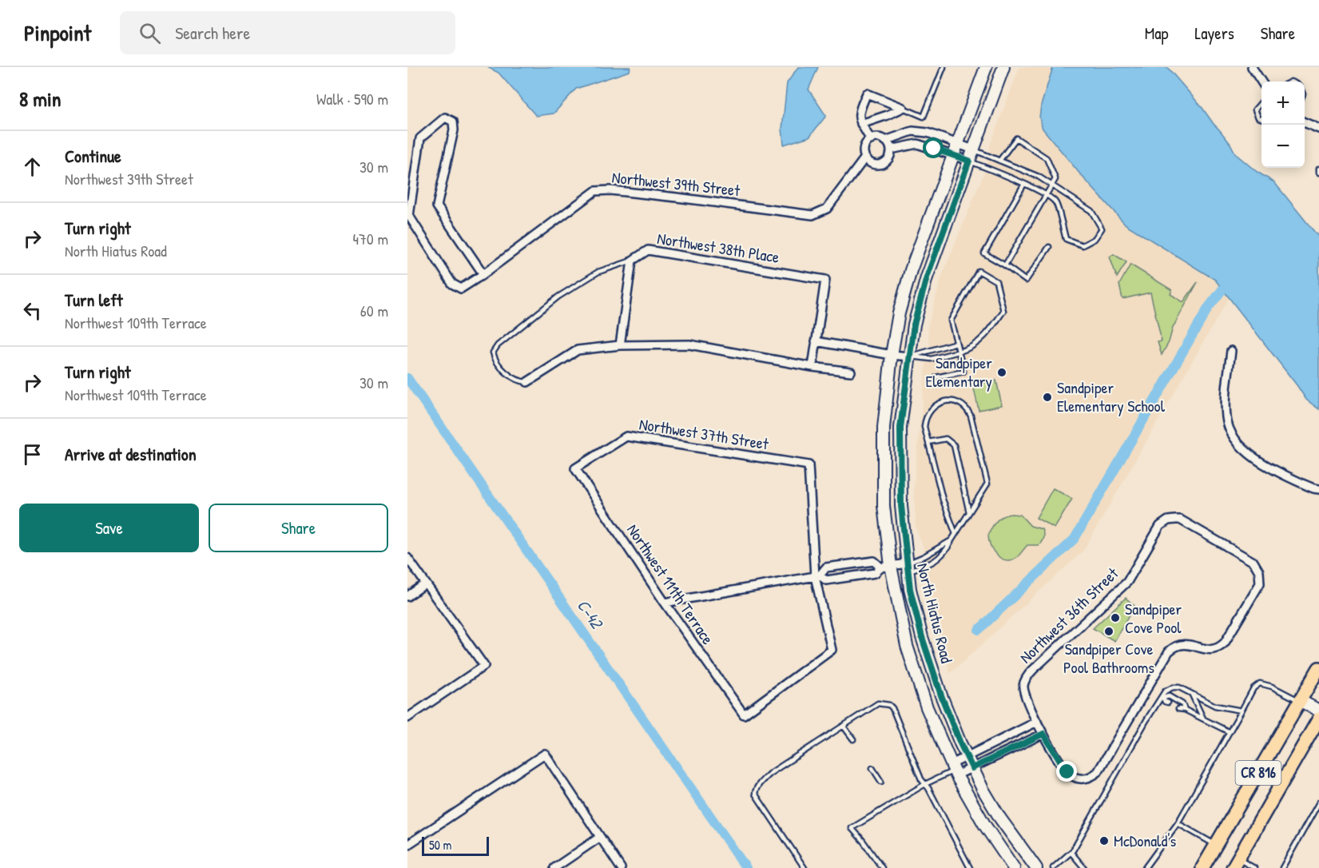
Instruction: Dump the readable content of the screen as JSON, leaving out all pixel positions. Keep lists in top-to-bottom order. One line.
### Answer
{"streets":{"main road":["North Hiatus Road","CR 816"],"street":["Northwest 39th Street","Northwest 38th Place","Northwest 37th Street","Northwest 111th Terrace","Northwest 36th Street"]},"crossings":[["Northwest 37th Street","Northwest 111th Terrace"]],"water":["C-42"],"places":["Sandpiper Elementary","Sandpiper Elementary School","Sandpiper Cove Pool","Sandpiper Cove Pool Bathrooms","McDonald's"],"scale_bar":"50 m","page":{"header":"Pinpoint","search":"Search here","nav":["Map","Layers","Share"],"heading":["8 min","Walk · 590 m"],"map_buttons":["+","−"],"list":[["Continue","Northwest 39th Street","30 m"],["Turn right","North Hiatus Road","470 m"],["Turn left","Northwest 109th Terrace","60 m"],["Turn right","Northwest 109th Terrace","30 m"],"Arrive at destination"],"buttons":["Save","Share"],"scale":"50 m"}}
